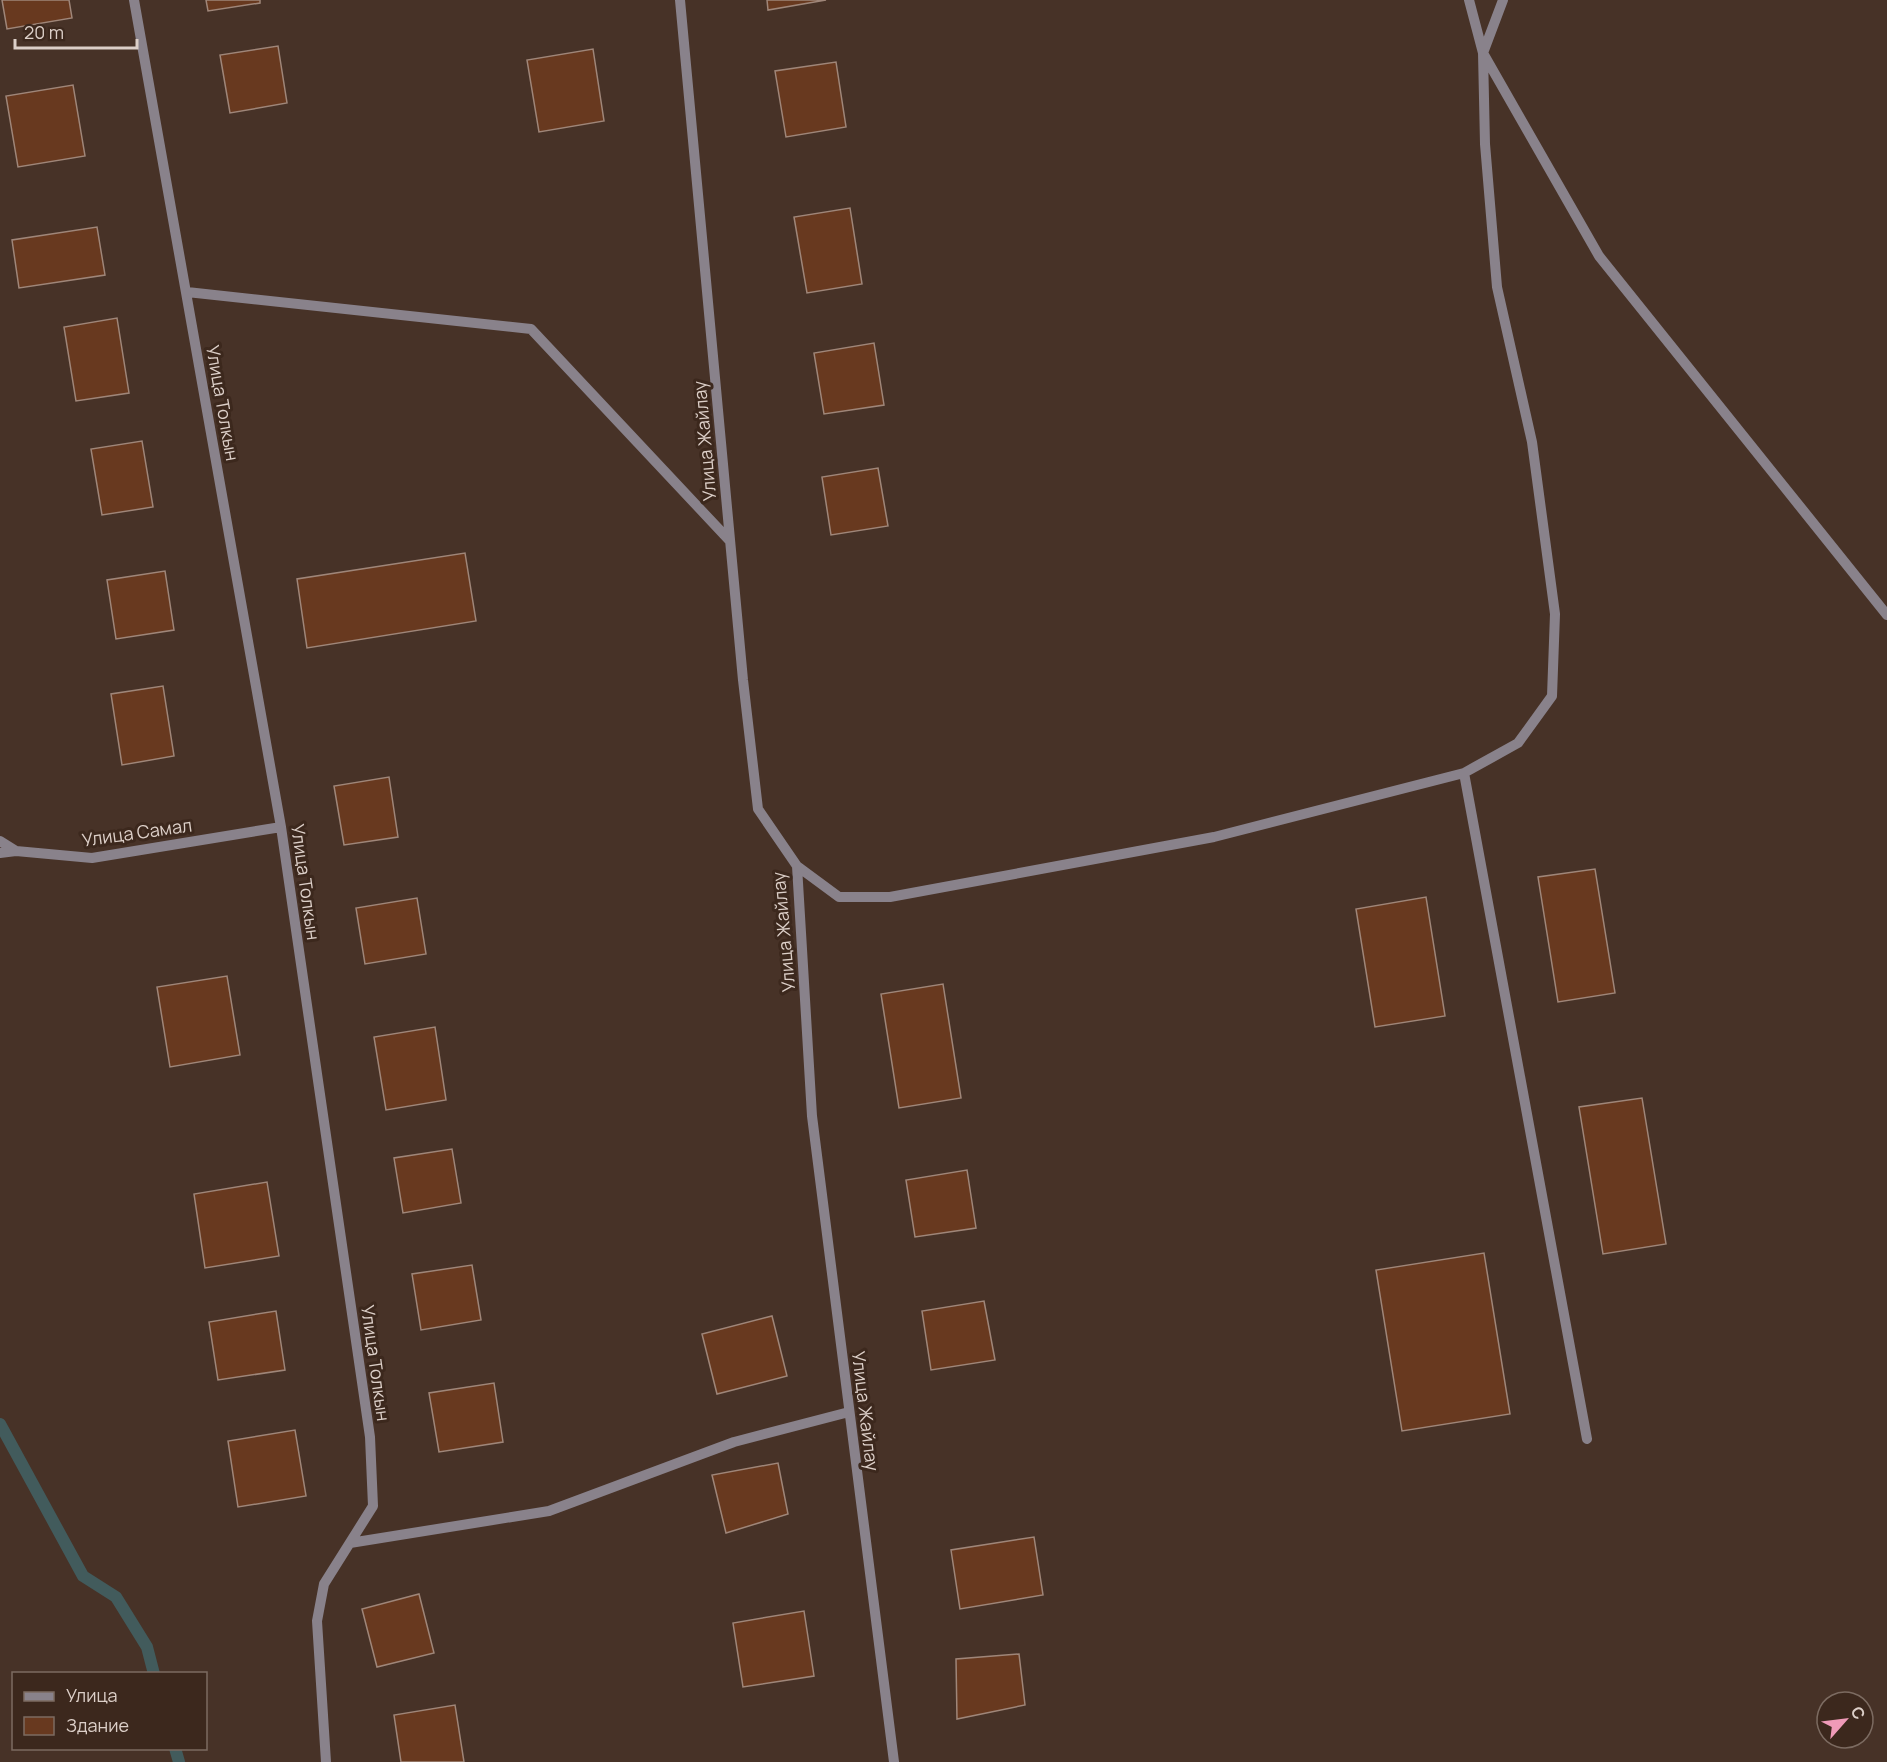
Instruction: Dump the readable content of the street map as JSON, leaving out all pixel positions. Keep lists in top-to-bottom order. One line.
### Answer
{"streets":{"street":["Улица Толкын","Улица Жайлау","Улица Самал"]},"crossings":[["Улица Толкын","Улица Самал"]],"legend":["Улица","Здание"],"scale_bar":"20 m","north":"top right"}
